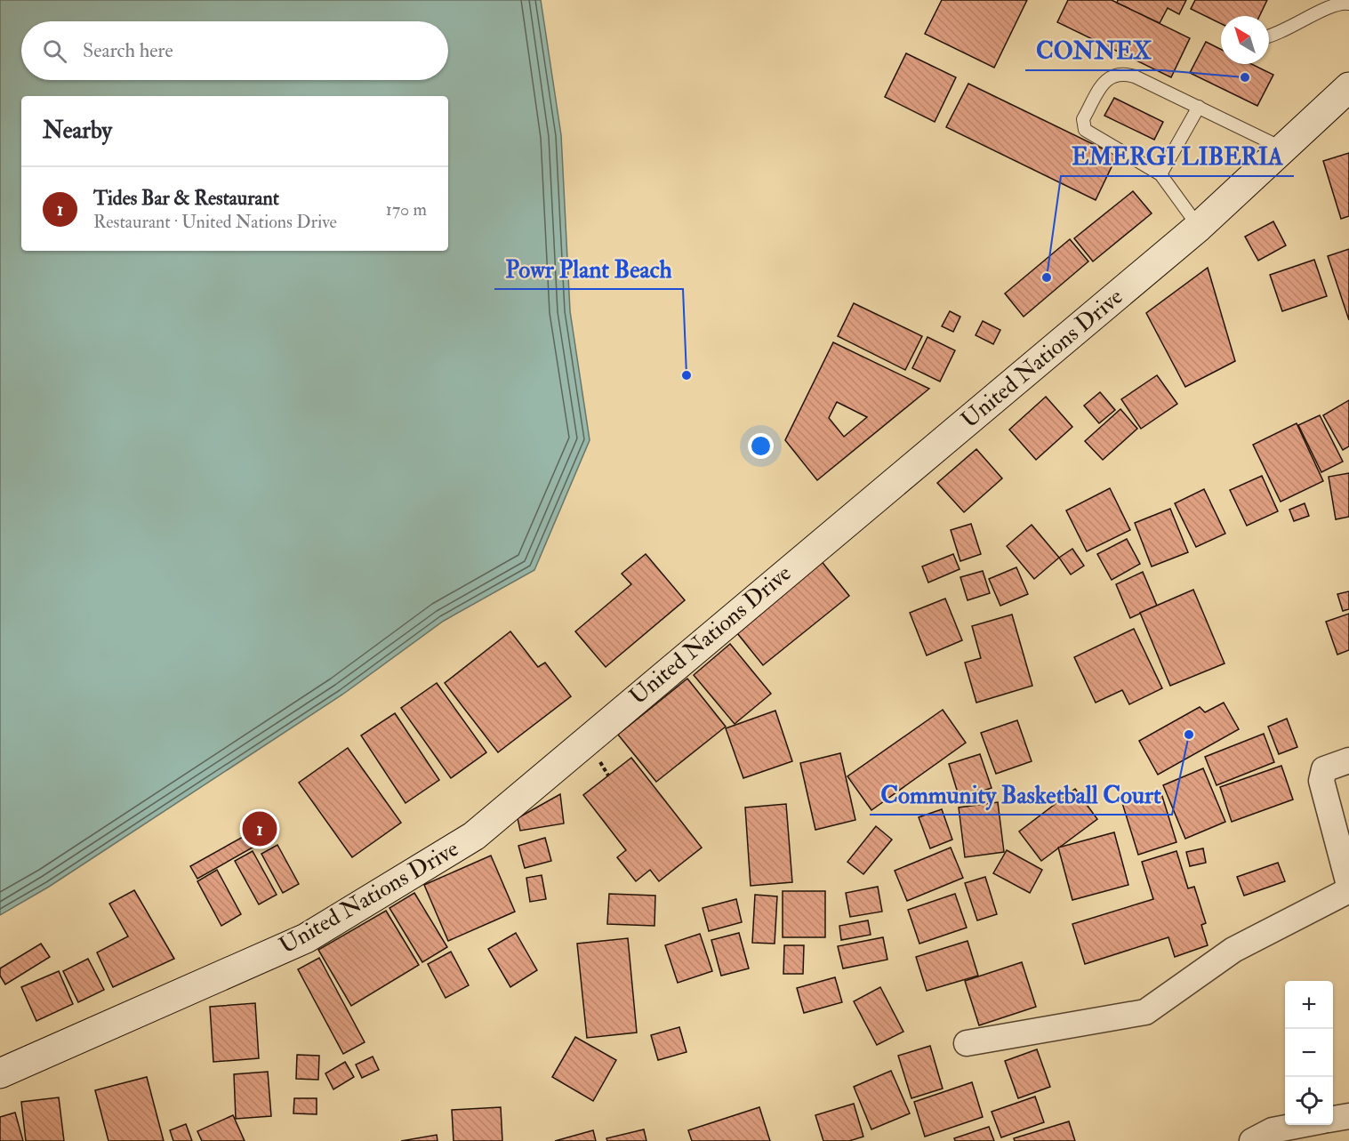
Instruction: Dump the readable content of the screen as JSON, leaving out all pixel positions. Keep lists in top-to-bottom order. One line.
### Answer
{"streets":{"main road":["United Nations Drive"]},"places":["CONNEX","EMERGI LIBERIA","Powr Plant Beach","Community Basketball Court"],"north":"top left","page":{"search":"Search here","heading":"Nearby","list":[{"mark":"1","name":"Tides Bar & Restaurant","note":"Restaurant · United Nations Drive","value":"170 m"}],"pins":"1","map_buttons":["+","−"]}}
